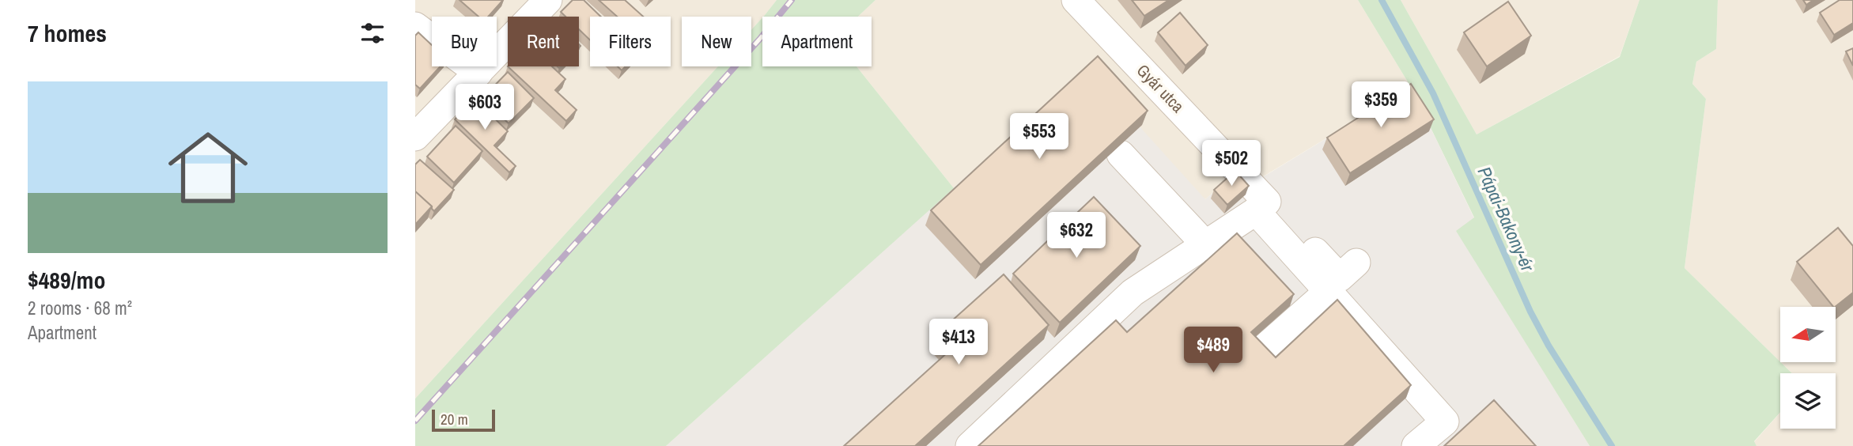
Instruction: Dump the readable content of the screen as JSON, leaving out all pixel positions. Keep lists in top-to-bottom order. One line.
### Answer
{"streets":{"street":["Gyár utca"]},"water":["Pápai-Bakony-ér"],"scale_bar":"20 m","north":"left","page":{"heading":"7 homes","chip":["Buy","Rent","Filters","New","Apartment"],"list":[{"name":"$489/mo","note":"2 rooms · 68 m² · Apartment"}],"price":["$359","$603","$553","$502","$632","$413","$489"],"scale":"20 m"}}
